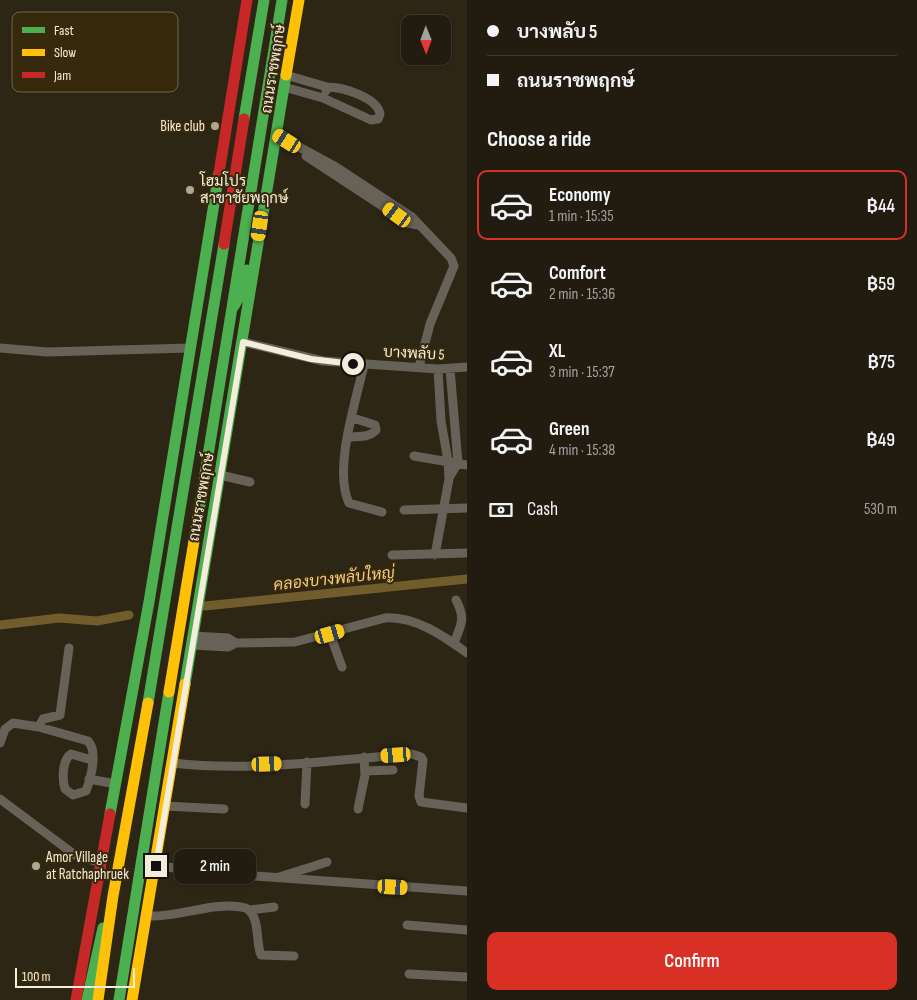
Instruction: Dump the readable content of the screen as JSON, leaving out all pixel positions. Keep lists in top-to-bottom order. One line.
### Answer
{"streets":{"main road":["ถนนราชพฤกษ์"],"street":["บางพลับ 5"]},"crossings":[["ถนนราชพฤกษ์","บางพลับ 5"]],"water":["คลองบางพลับใหญ่"],"places":["Bike club","โฮมโปร สาขาชัยพฤกษ์","Amor Village at Ratchaphruek"],"legend":["Fast","Slow","Jam"],"scale_bar":"100 m","north":"bottom","page":{"banner":["บางพลับ 5","ถนนราชพฤกษ์"],"heading":"Choose a ride","list":[{"name":"Economy","note":"1 min · 15:35","value":"฿44"},{"name":"Comfort","note":"2 min · 15:36","value":"฿59"},{"name":"XL","note":"3 min · 15:37","value":"฿75"},{"name":"Green","note":"4 min · 15:38","value":"฿49"}],"pay":["Cash","530 m"],"bubble":"2 min","buttons":"Confirm","scale":"100 m"}}
